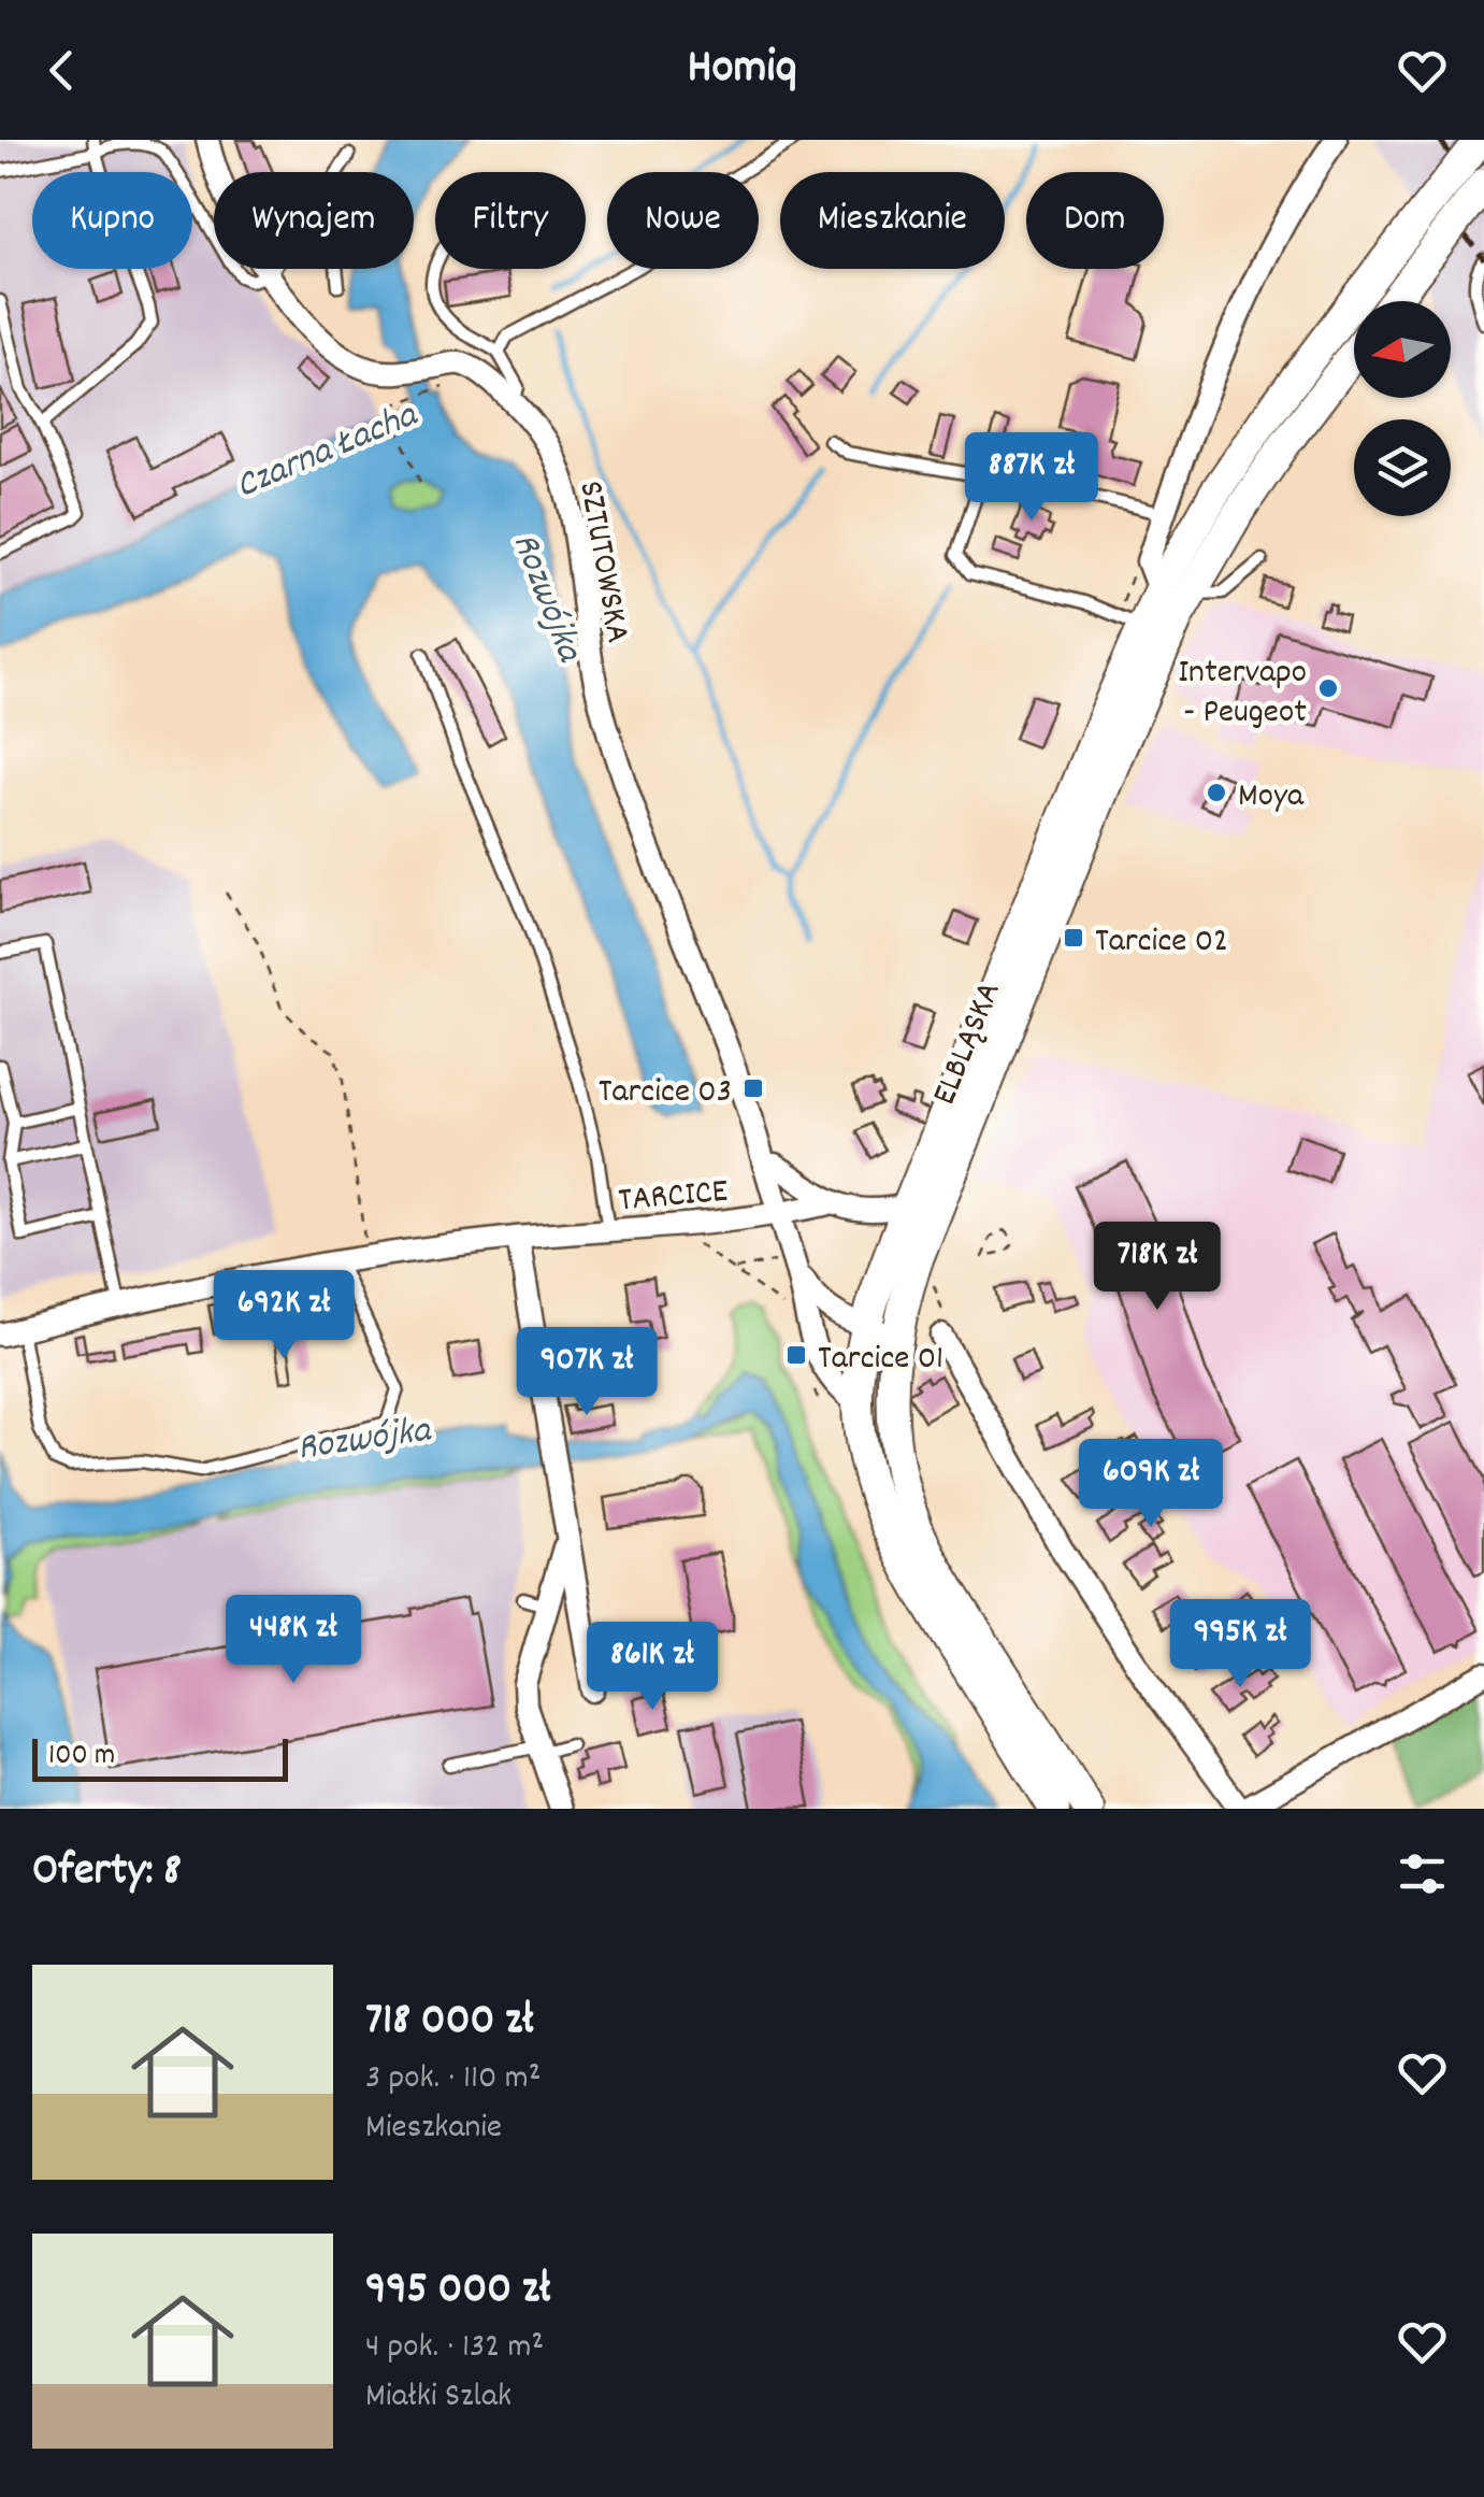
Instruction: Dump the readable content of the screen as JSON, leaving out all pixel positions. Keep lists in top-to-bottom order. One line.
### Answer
{"streets":{"main road":["ELBLĄSKA"],"street":["SZTUTOWSKA","TARCICE"]},"crossings":[["SZTUTOWSKA","ELBLĄSKA"],["SZTUTOWSKA","TARCICE"]],"water":["Czarna Łacha","Rozwójka"],"places":{"other":["Intervapo - Peugeot","Moya"],"transit":["Tarcice 02","Tarcice 03","Tarcice 01"]},"scale_bar":"100 m","north":"left","page":{"header":"Homiq","chip":["Kupno","Wynajem","Filtry","Nowe","Mieszkanie","Dom"],"price":["887K zł","718K zł","692K zł","907K zł","609K zł","448K zł","995K zł","861K zł"],"scale":"100 m","heading":"Oferty: 8","list":[{"name":"718 000 zł","note":"3 pok. · 110 m² · Mieszkanie"},{"name":"995 000 zł","note":"4 pok. · 132 m² · Miałki Szlak"}]}}
